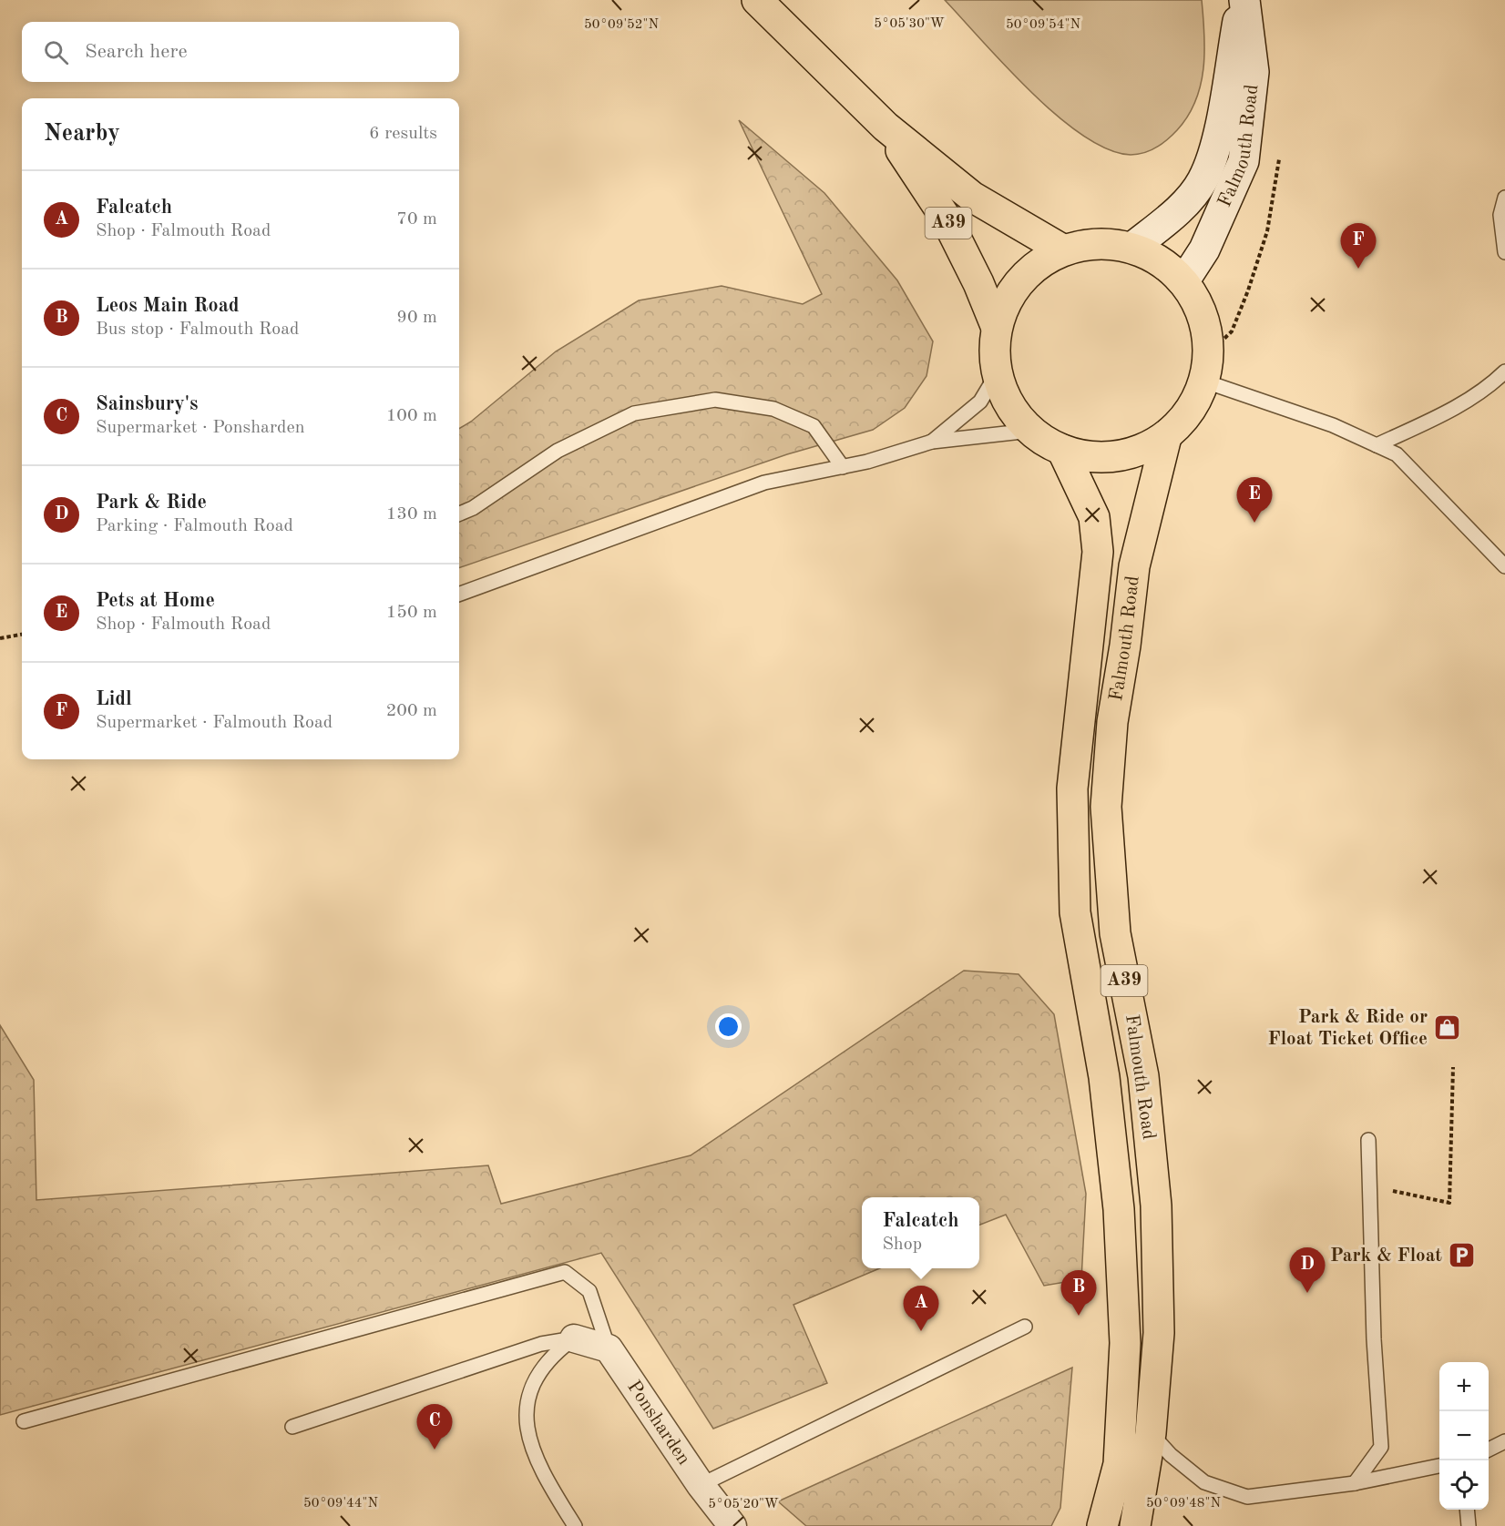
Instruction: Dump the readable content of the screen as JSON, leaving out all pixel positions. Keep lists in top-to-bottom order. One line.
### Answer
{"streets":{"highway":["Falmouth Road","A39"],"street":["Ponsharden"]},"places":{"shop":["Park & Ride or Float Ticket Office"],"parking":["Park & Float"]},"page":{"search":"Search here","heading":["Nearby","6 results"],"list":[{"mark":"A","name":"Falcatch","note":"Shop · Falmouth Road","value":"70 m"},{"mark":"B","name":"Leos Main Road","note":"Bus stop · Falmouth Road","value":"90 m"},{"mark":"C","name":"Sainsbury's","note":"Supermarket · Ponsharden","value":"100 m"},{"mark":"D","name":"Park & Ride","note":"Parking · Falmouth Road","value":"130 m"},{"mark":"E","name":"Pets at Home","note":"Shop · Falmouth Road","value":"150 m"},{"mark":"F","name":"Lidl","note":"Supermarket · Falmouth Road","value":"200 m"}],"pins":["F","E","D","B","A","C"],"popup":["Falcatch","Shop"],"map_buttons":["+","−"]},"coordinates":["5°05'30\"W","50°09'52\"N","50°09'54\"N","50°09'44\"N","50°09'48\"N","5°05'20\"W"]}
